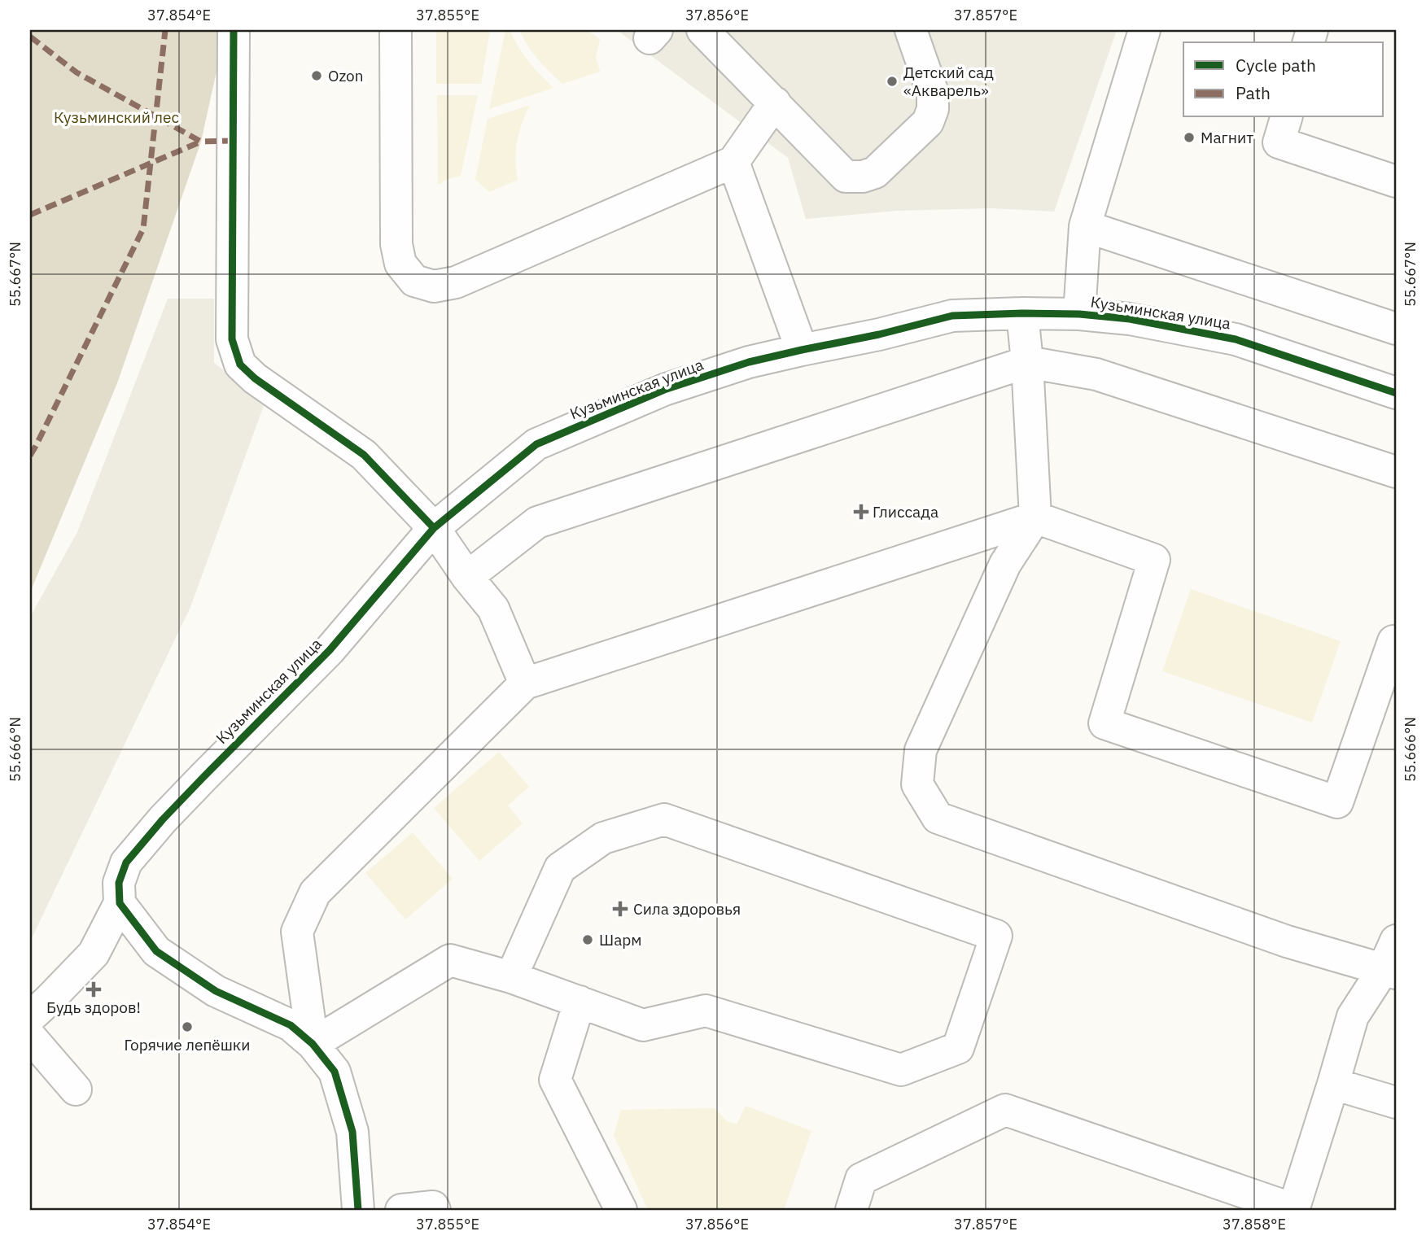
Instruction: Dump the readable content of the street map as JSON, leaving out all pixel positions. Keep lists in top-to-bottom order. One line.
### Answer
{"streets":{"street":["Кузьминская улица"]},"parks":["Кузьминский лес"],"places":{"other":["Ozon","Детский сад «Акварель»","Магнит","Шарм","Горячие лепёшки"],"health":["Глиссада","Сила здоровья","Будь здоров!"]},"legend":["Cycle path","Path"],"coordinates":["37.854°E","37.855°E","37.856°E","37.857°E","55.667°N","55.666°N","37.858°E"]}
